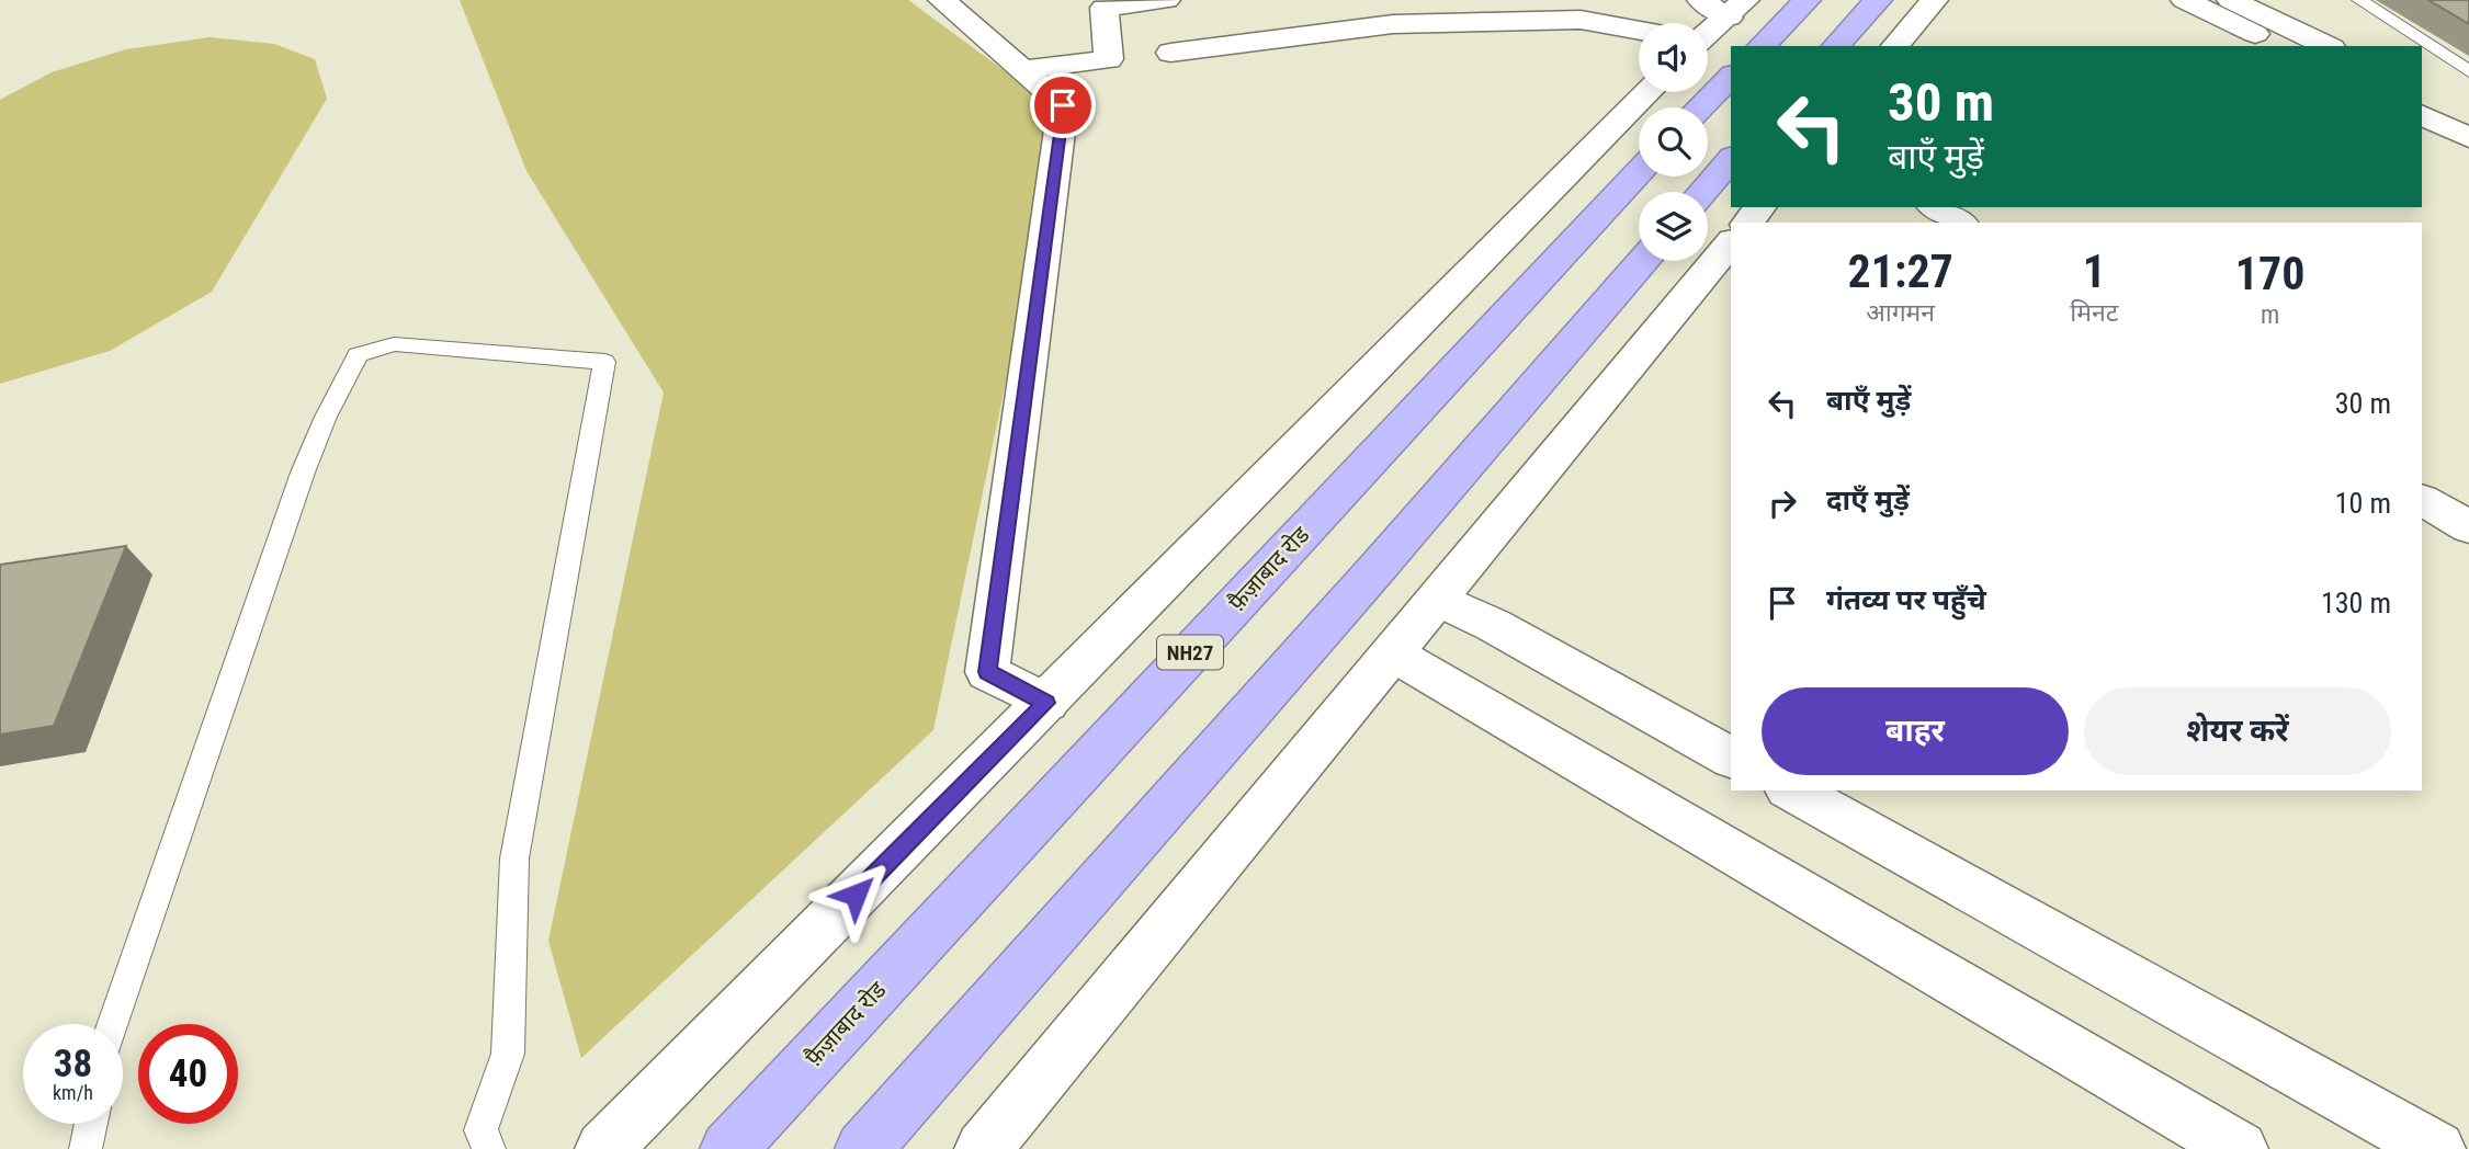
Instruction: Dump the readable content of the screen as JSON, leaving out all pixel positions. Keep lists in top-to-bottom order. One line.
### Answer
{"streets":{"highway":["फ़ैज़ाबाद रोड","NH27"]},"page":{"turn":["30 m","बाएँ मुड़ें"],"eta":["21:27","आगमन","1","मिनट","170","m"],"list":[{"name":"बाएँ मुड़ें","value":"30 m"},{"name":"दाएँ मुड़ें","value":"10 m"},{"name":"गंतव्य पर पहुँचे","value":"130 m"}],"buttons":["बाहर","शेयर करें"],"speed":"38 km/h","limit":"40"}}
